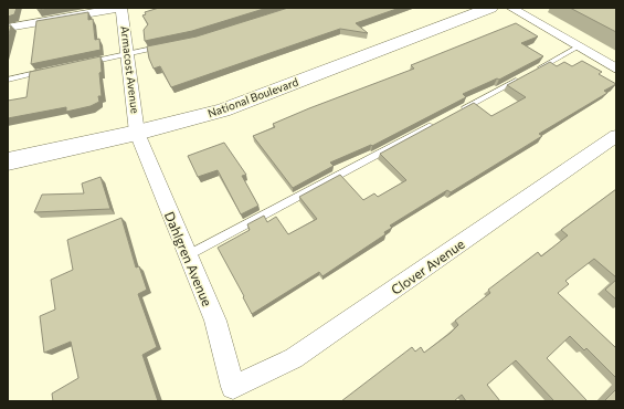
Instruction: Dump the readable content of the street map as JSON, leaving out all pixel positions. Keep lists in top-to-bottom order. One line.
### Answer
{"streets":{"main road":["National Boulevard"],"street":["Armacost Avenue","Dahlgren Avenue","Clover Avenue"]},"crossings":[["Armacost Avenue","National Boulevard"],["Armacost Avenue","Dahlgren Avenue"],["National Boulevard","Dahlgren Avenue"],["Dahlgren Avenue","Clover Avenue"]]}
